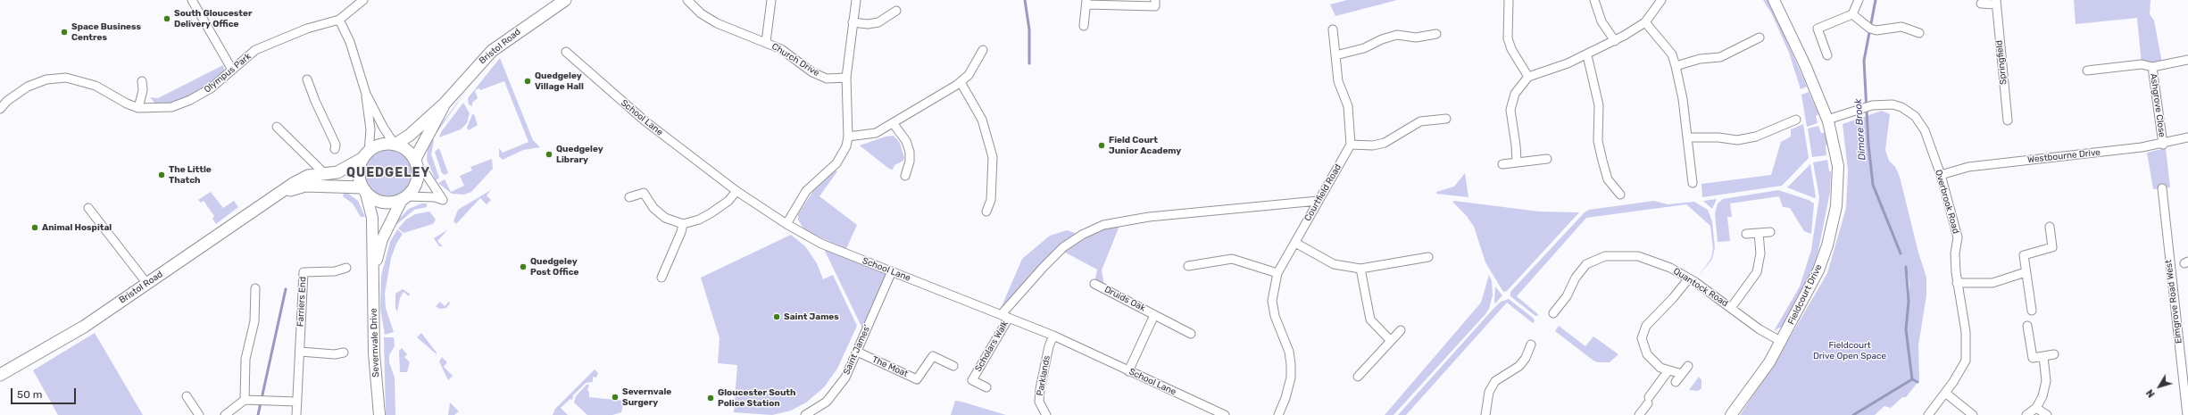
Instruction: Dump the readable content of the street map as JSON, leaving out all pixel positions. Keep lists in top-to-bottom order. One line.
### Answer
{"streets":{"main road":["Bristol Road"],"street":["Church Drive","Springfield","Olympus Park","Ashgrove Close","School Lane","Westbourne Drive","Courtfield Road","Overbrook Road","Quantock Road","Fieldcourt Drive","Druids Oak","Farriers End","Elmgrove Road West","Severnvale Drive","Scholars Walk","Saint James'","The Moat","Parklands"]},"crossings":[["Bristol Road","Severnvale Drive"],["Ashgrove Close","Westbourne Drive"],["School Lane","Druids Oak"],["School Lane","Scholars Walk"],["School Lane","Saint James'"],["School Lane","Parklands"],["Westbourne Drive","Overbrook Road"],["Overbrook Road","Fieldcourt Drive"],["Quantock Road","Fieldcourt Drive"],["Saint James'","The Moat"]],"districts":["QUEDGELEY"],"water":["Dimore Brook"],"parks":["Fieldcourt Drive Open Space"],"places":["South Gloucester Delivery Office","Space Business Centres","Quedgeley Village Hall","Field Court Junior Academy","Quedgeley Library","The Little Thatch","Animal Hospital","Quedgeley Post Office","Saint James","Severnvale Surgery","Gloucester South Police Station"],"scale_bar":"50 m","north":"bottom left"}
